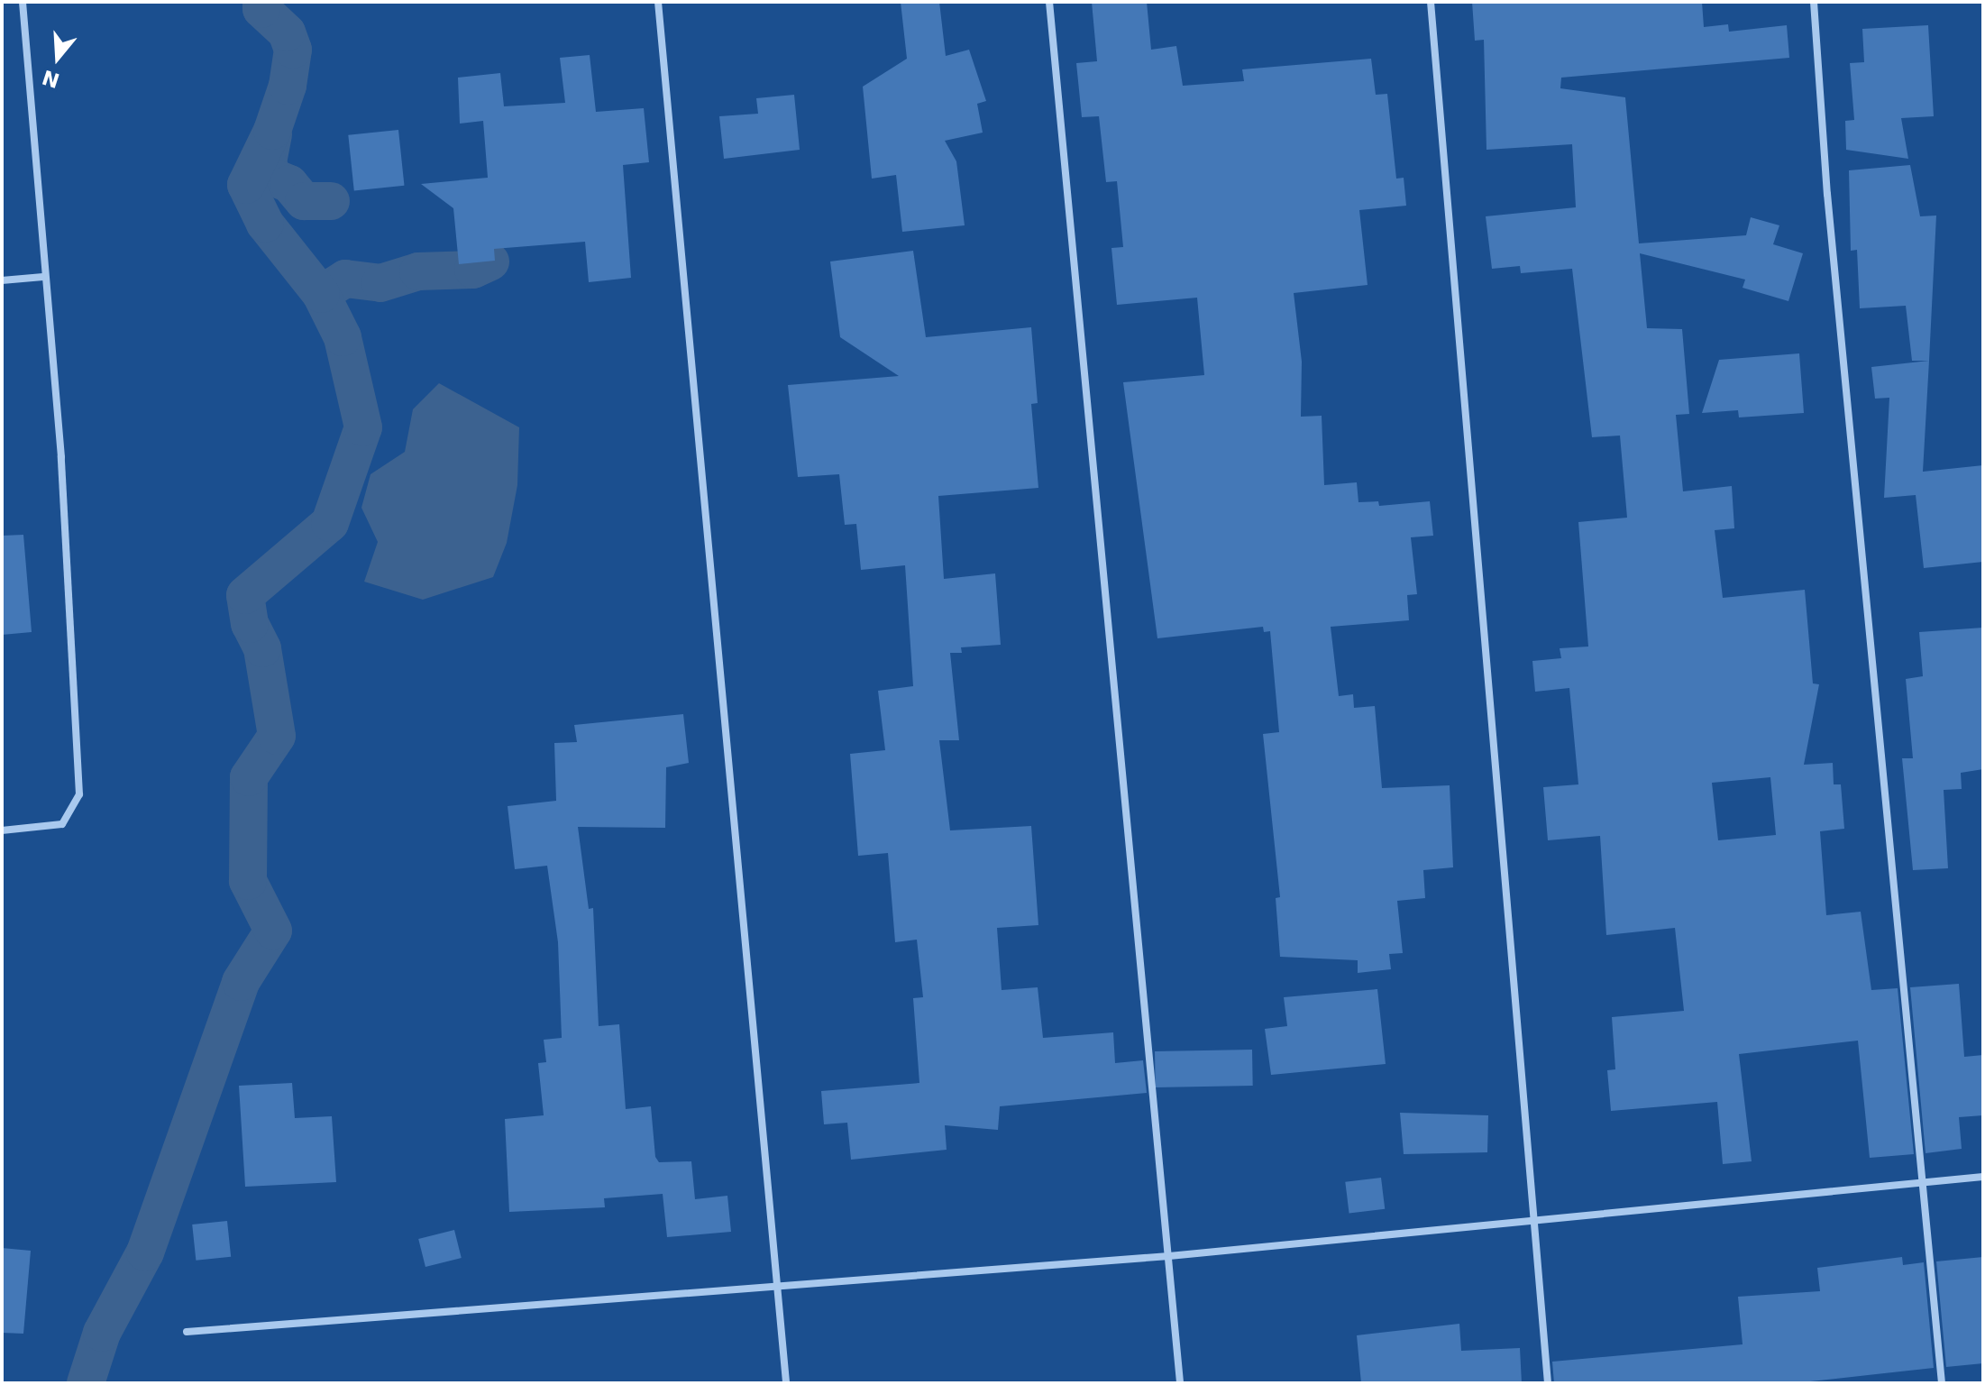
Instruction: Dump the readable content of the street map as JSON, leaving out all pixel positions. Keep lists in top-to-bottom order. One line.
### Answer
{"north":"bottom"}
